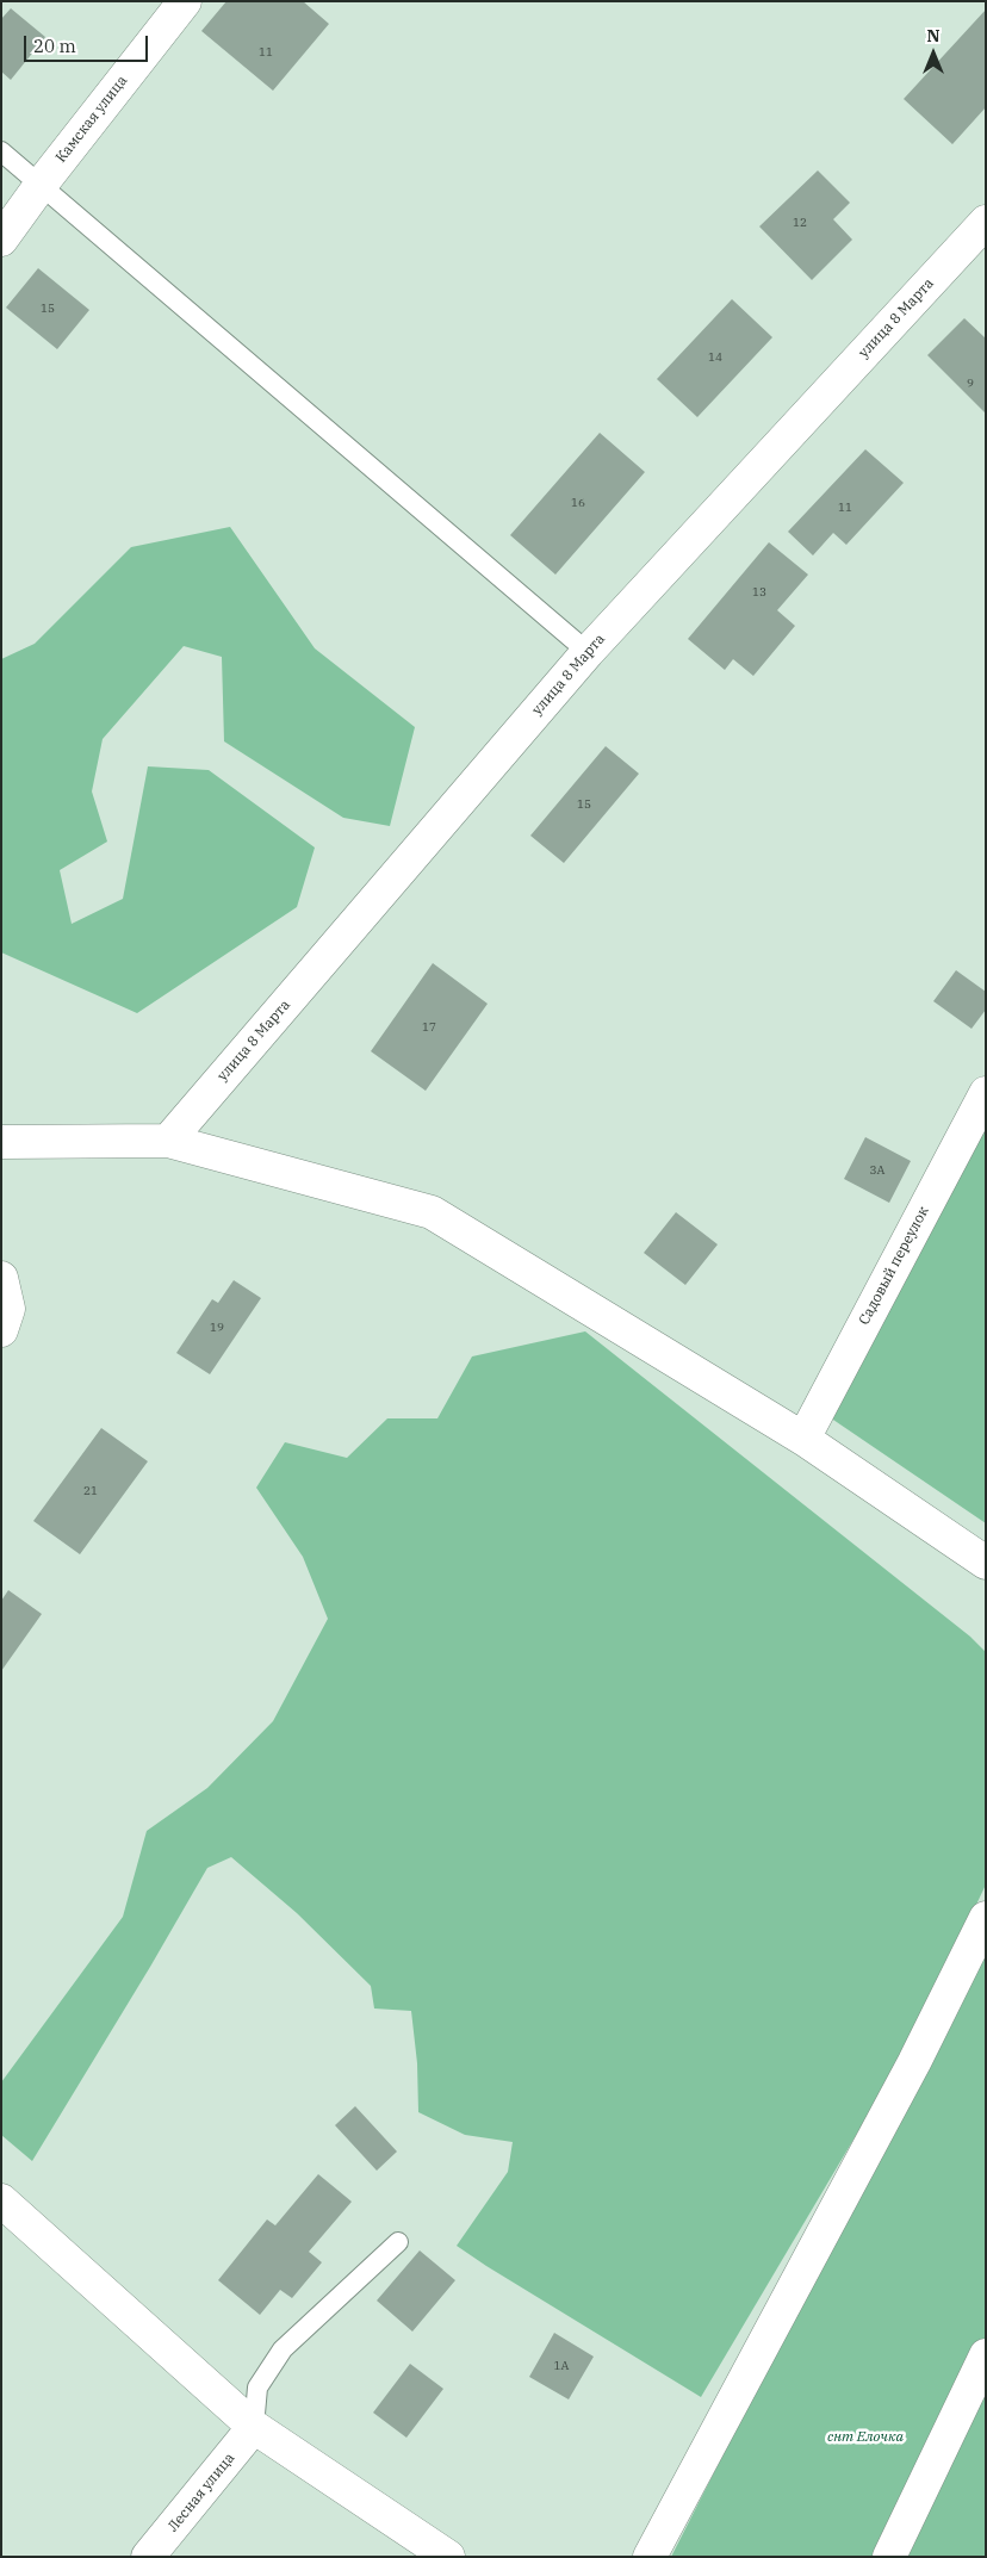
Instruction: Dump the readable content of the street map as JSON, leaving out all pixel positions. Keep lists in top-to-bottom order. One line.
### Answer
{"streets":{"street":["Камская улица","улица 8 Марта","Садовый переулок","Лесная улица"]},"parks":["снт Елочка"],"house_numbers":["11","12","15","14","9","16","11","13","15","17","3А","19","21","1А"],"scale_bar":"20 m","north":"top"}
